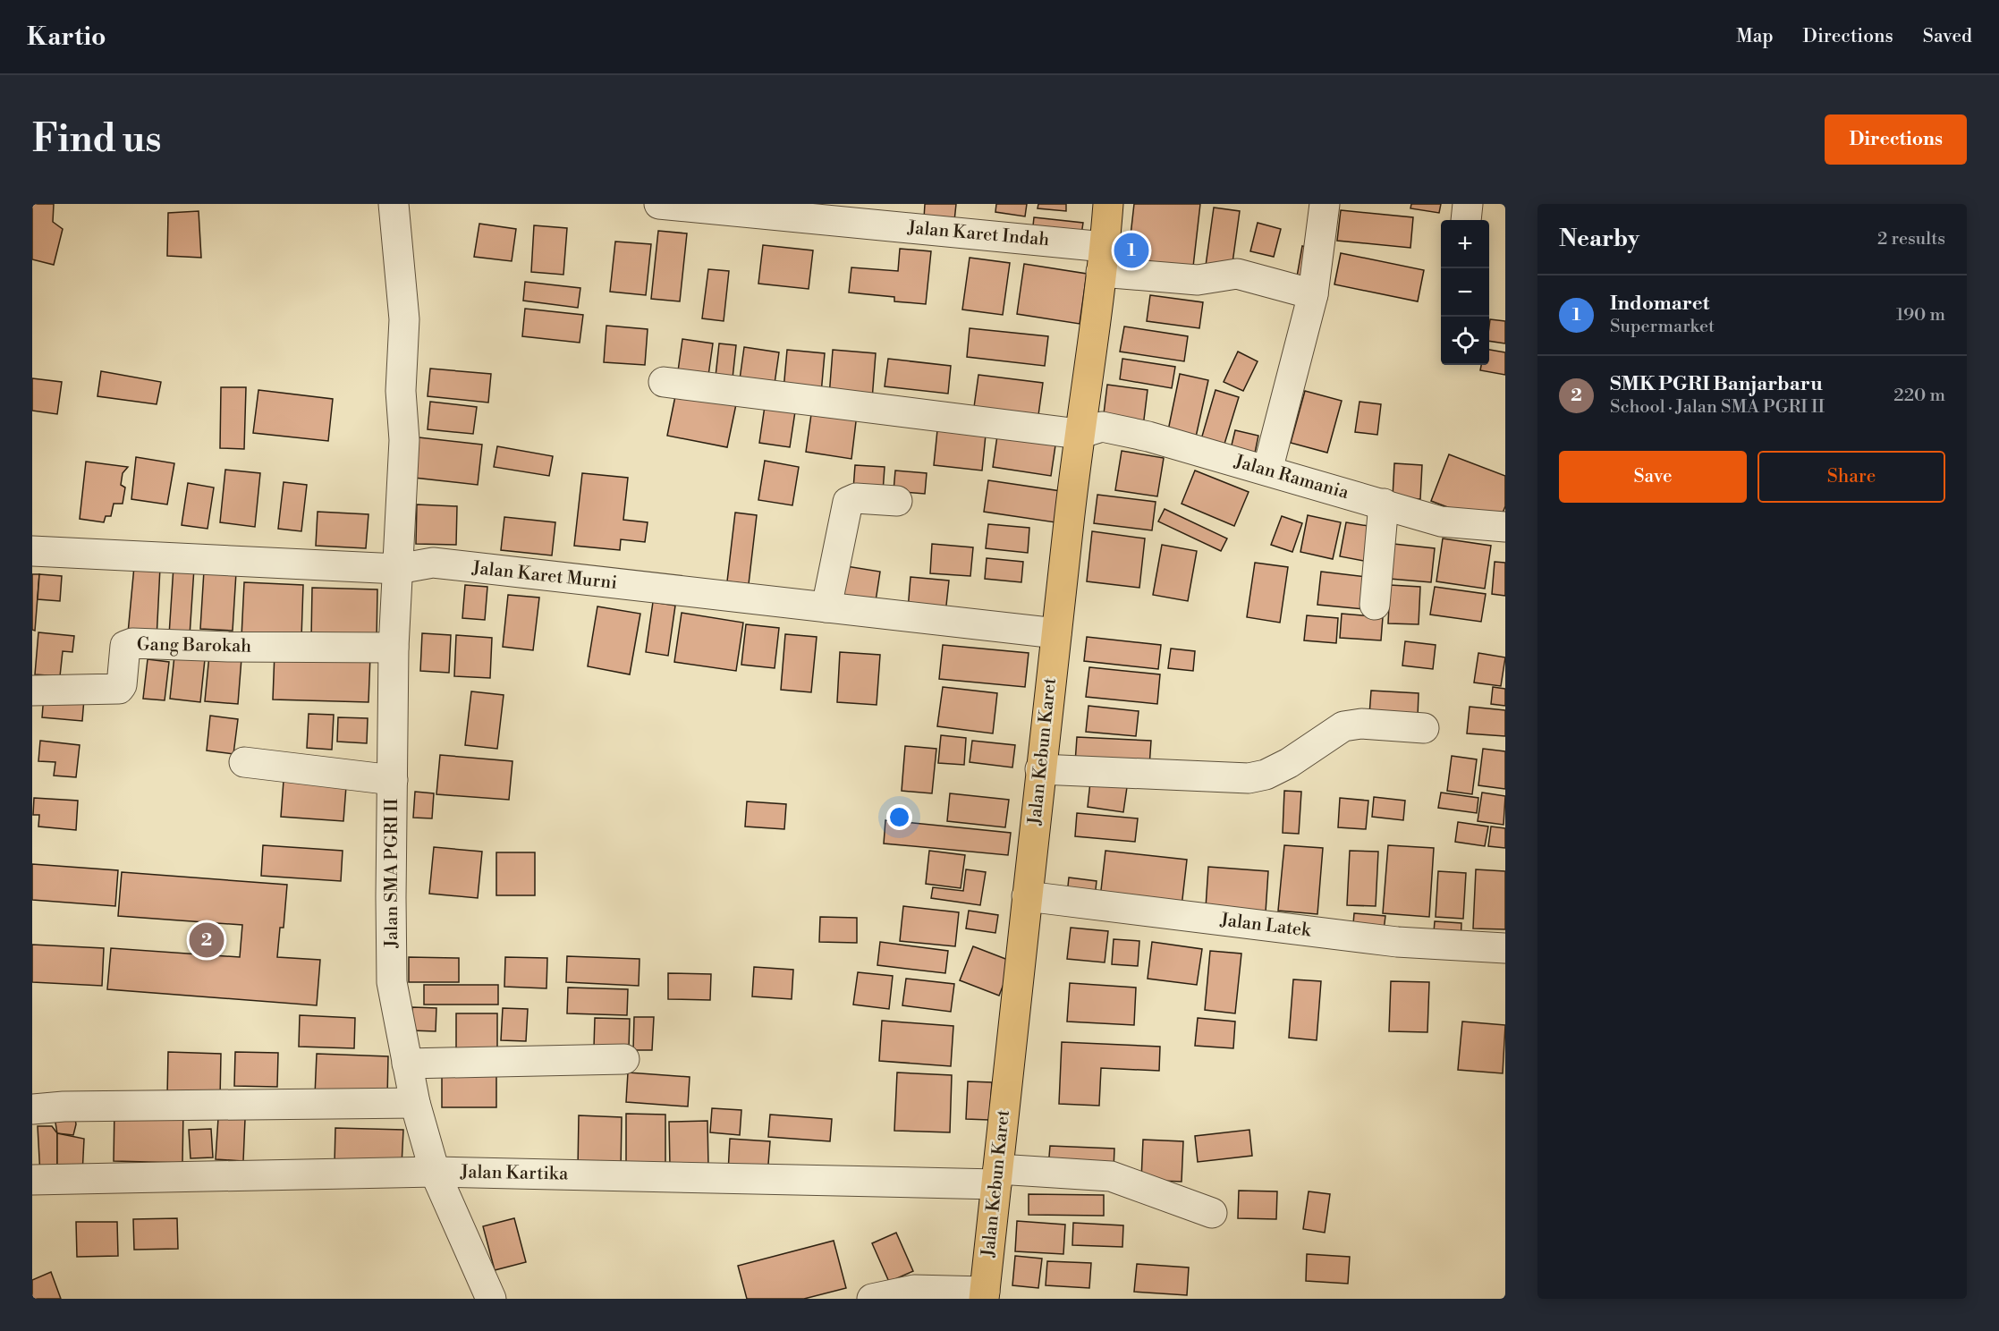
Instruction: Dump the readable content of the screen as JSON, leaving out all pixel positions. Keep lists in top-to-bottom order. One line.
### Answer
{"streets":{"main road":["Jalan Kebun Karet"],"street":["Jalan Karet Indah","Jalan Ramania","Jalan Karet Murni","Gang Barokah","Jalan SMA PGRI II","Jalan Latek","Jalan Kartika"]},"crossings":[["Jalan Karet Indah","Jalan Kebun Karet"],["Jalan Ramania","Jalan Kebun Karet"],["Jalan Karet Murni","Jalan Kebun Karet"],["Jalan Karet Murni","Jalan SMA PGRI II"],["Gang Barokah","Jalan SMA PGRI II"],["Jalan Kebun Karet","Jalan Latek"],["Jalan Kebun Karet","Jalan Kartika"],["Jalan SMA PGRI II","Jalan Kartika"]],"page":{"header":"Kartio","nav":["Map","Directions","Saved"],"buttons":["Directions",["Save","Share"]],"title":"Find us","heading":["Nearby","2 results"],"map_buttons":["+","−"],"pins":["1","2"],"list":[{"mark":"1","name":"Indomaret","note":"Supermarket","value":"190 m"},{"mark":"2","name":"SMK PGRI Banjarbaru","note":"School · Jalan SMA PGRI II","value":"220 m"}]}}
